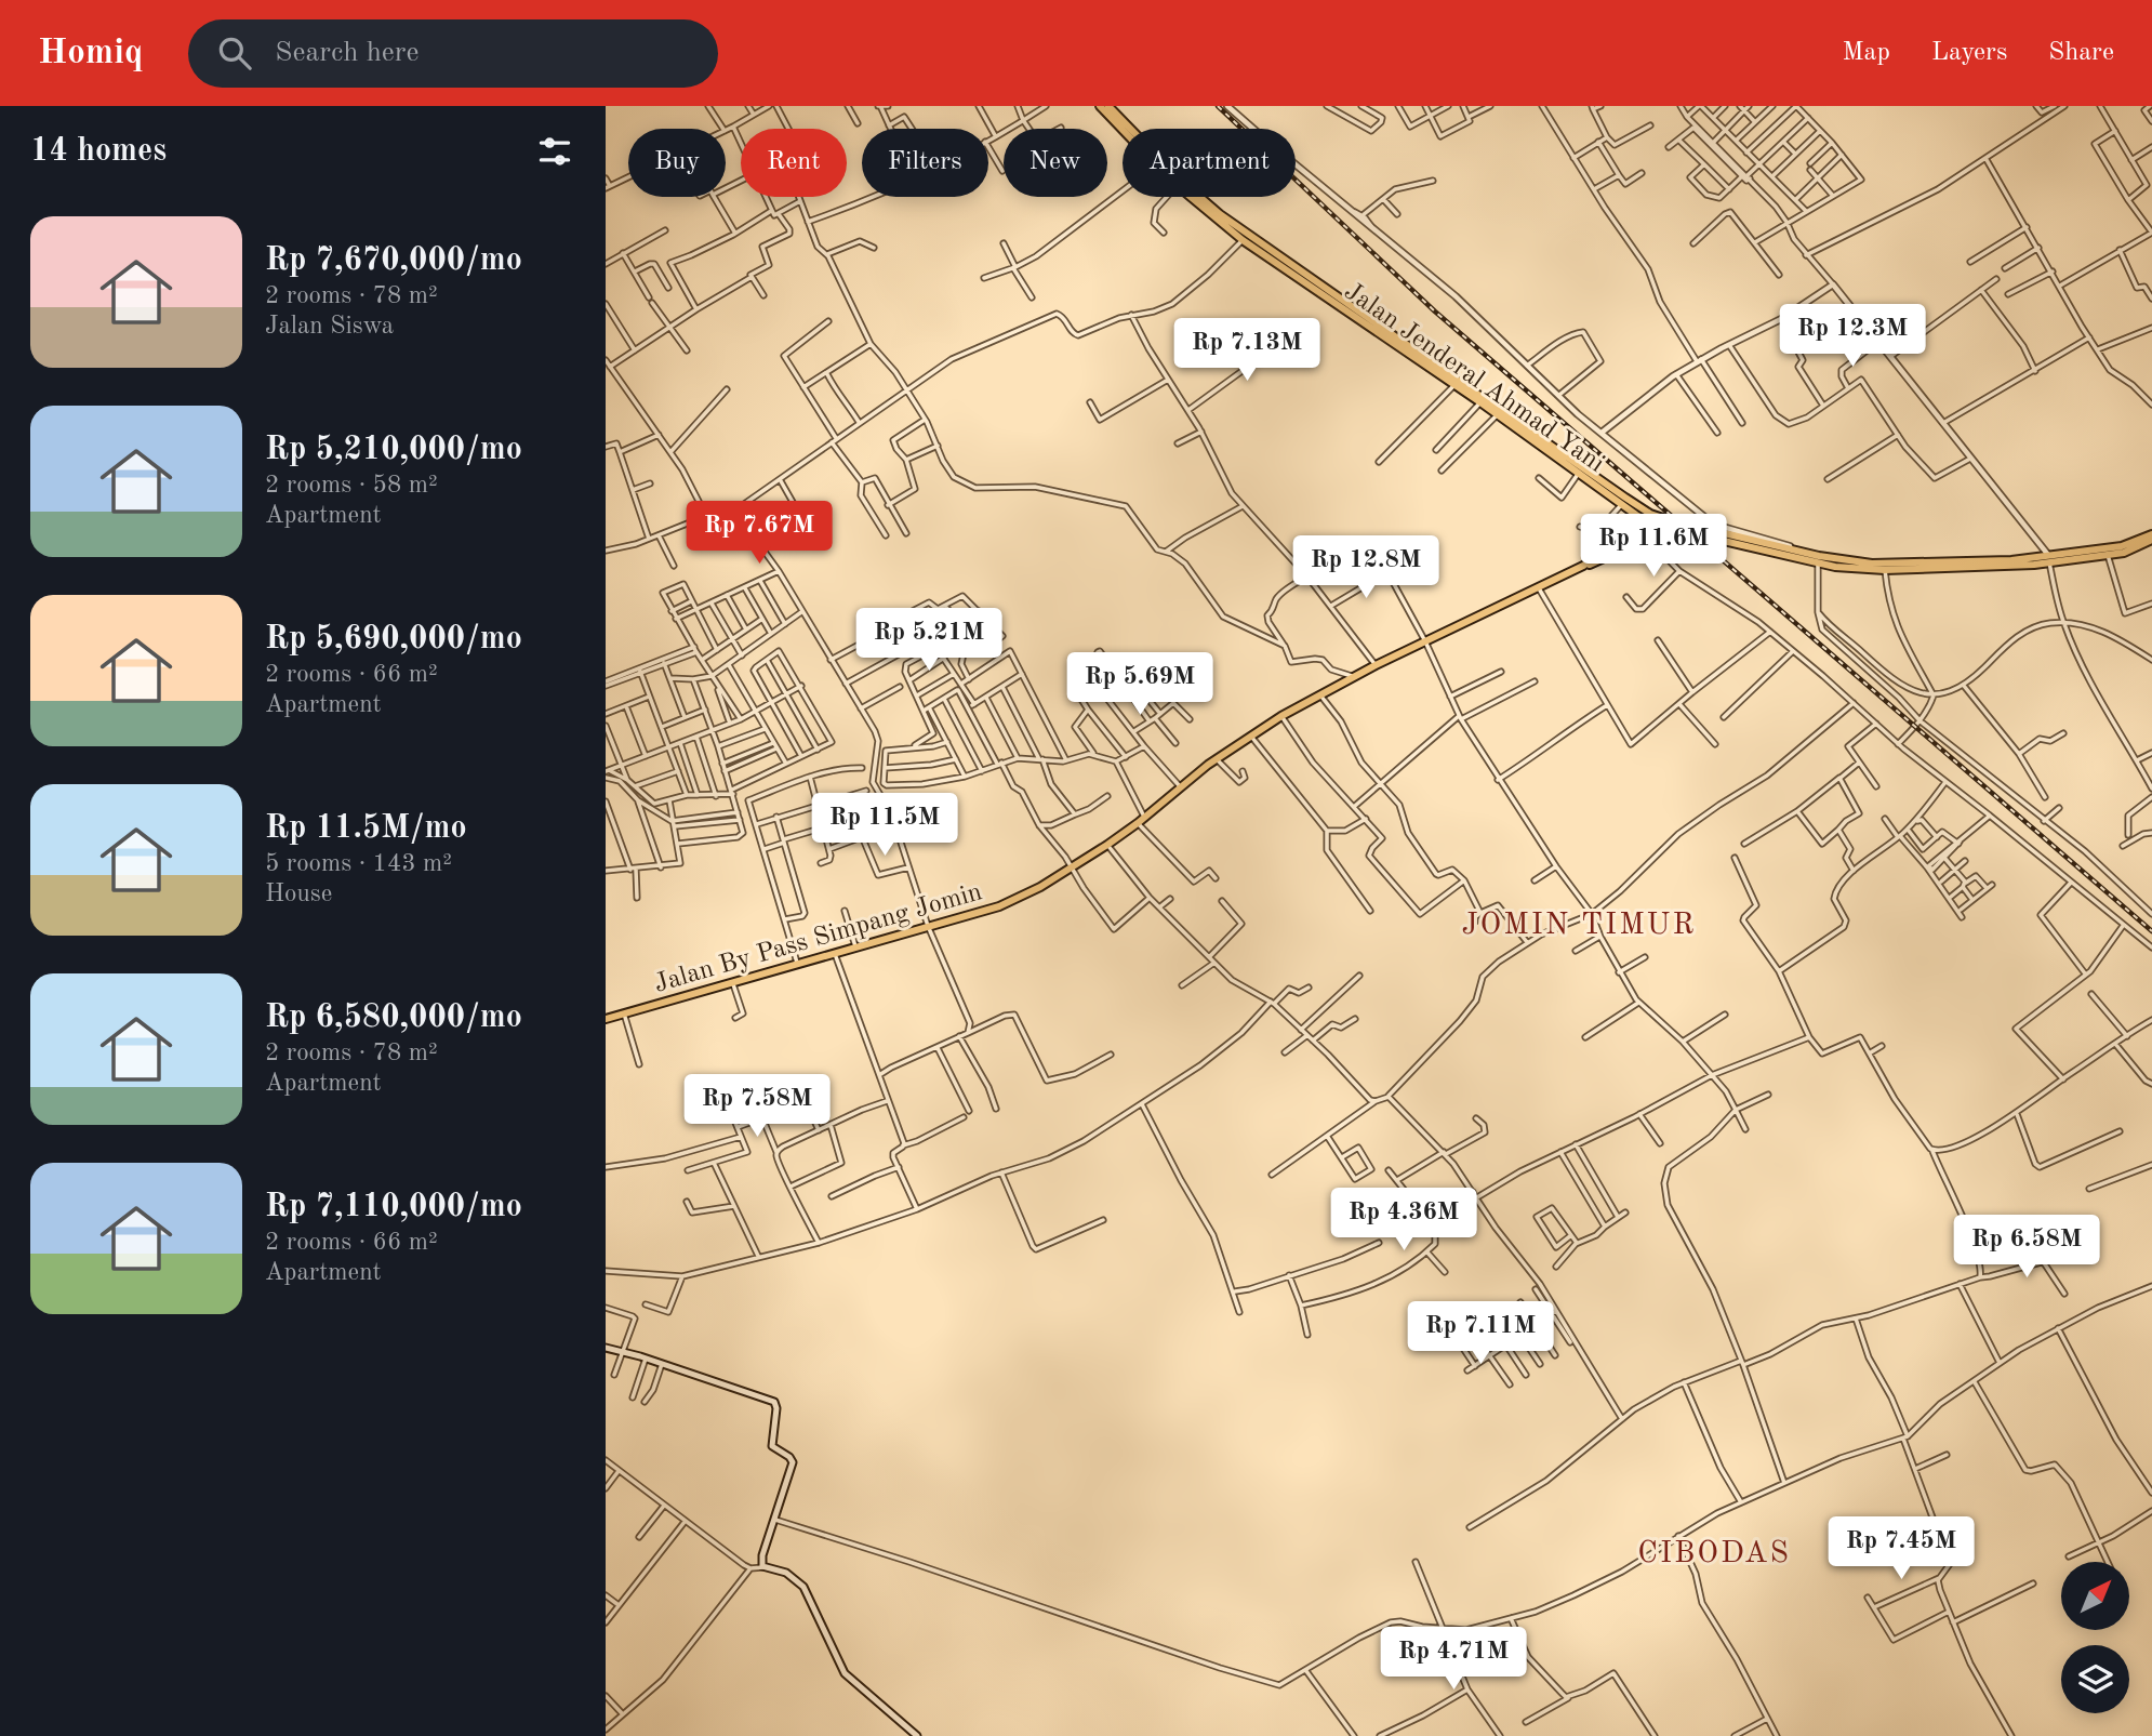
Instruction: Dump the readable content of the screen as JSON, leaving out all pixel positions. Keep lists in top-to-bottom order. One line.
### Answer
{"streets":{"highway":["Jalan Jenderal Ahmad Yani","Jalan By Pass Simpang Jomin"]},"crossings":[["Jalan Jenderal Ahmad Yani","Jalan By Pass Simpang Jomin"]],"districts":["JOMIN TIMUR","CIBODAS"],"north":"top right","page":{"header":"Homiq","search":"Search here","nav":["Map","Layers","Share"],"heading":"14 homes","chip":["Buy","Rent","Filters","New","Apartment"],"list":[{"name":"Rp 7,670,000/mo","note":"2 rooms · 78 m² · Jalan Siswa"},{"name":"Rp 5,210,000/mo","note":"2 rooms · 58 m² · Apartment"},{"name":"Rp 5,690,000/mo","note":"2 rooms · 66 m² · Apartment"},{"name":"Rp 11.5M/mo","note":"5 rooms · 143 m² · House"},{"name":"Rp 6,580,000/mo","note":"2 rooms · 78 m² · Apartment"},{"name":"Rp 7,110,000/mo","note":"2 rooms · 66 m² · Apartment"}],"price":["Rp 12.3M","Rp 7.13M","Rp 7.67M","Rp 11.6M","Rp 12.8M","Rp 5.21M","Rp 5.69M","Rp 11.5M","Rp 7.58M","Rp 4.36M","Rp 6.58M","Rp 7.11M","Rp 7.45M","Rp 4.71M"]}}
